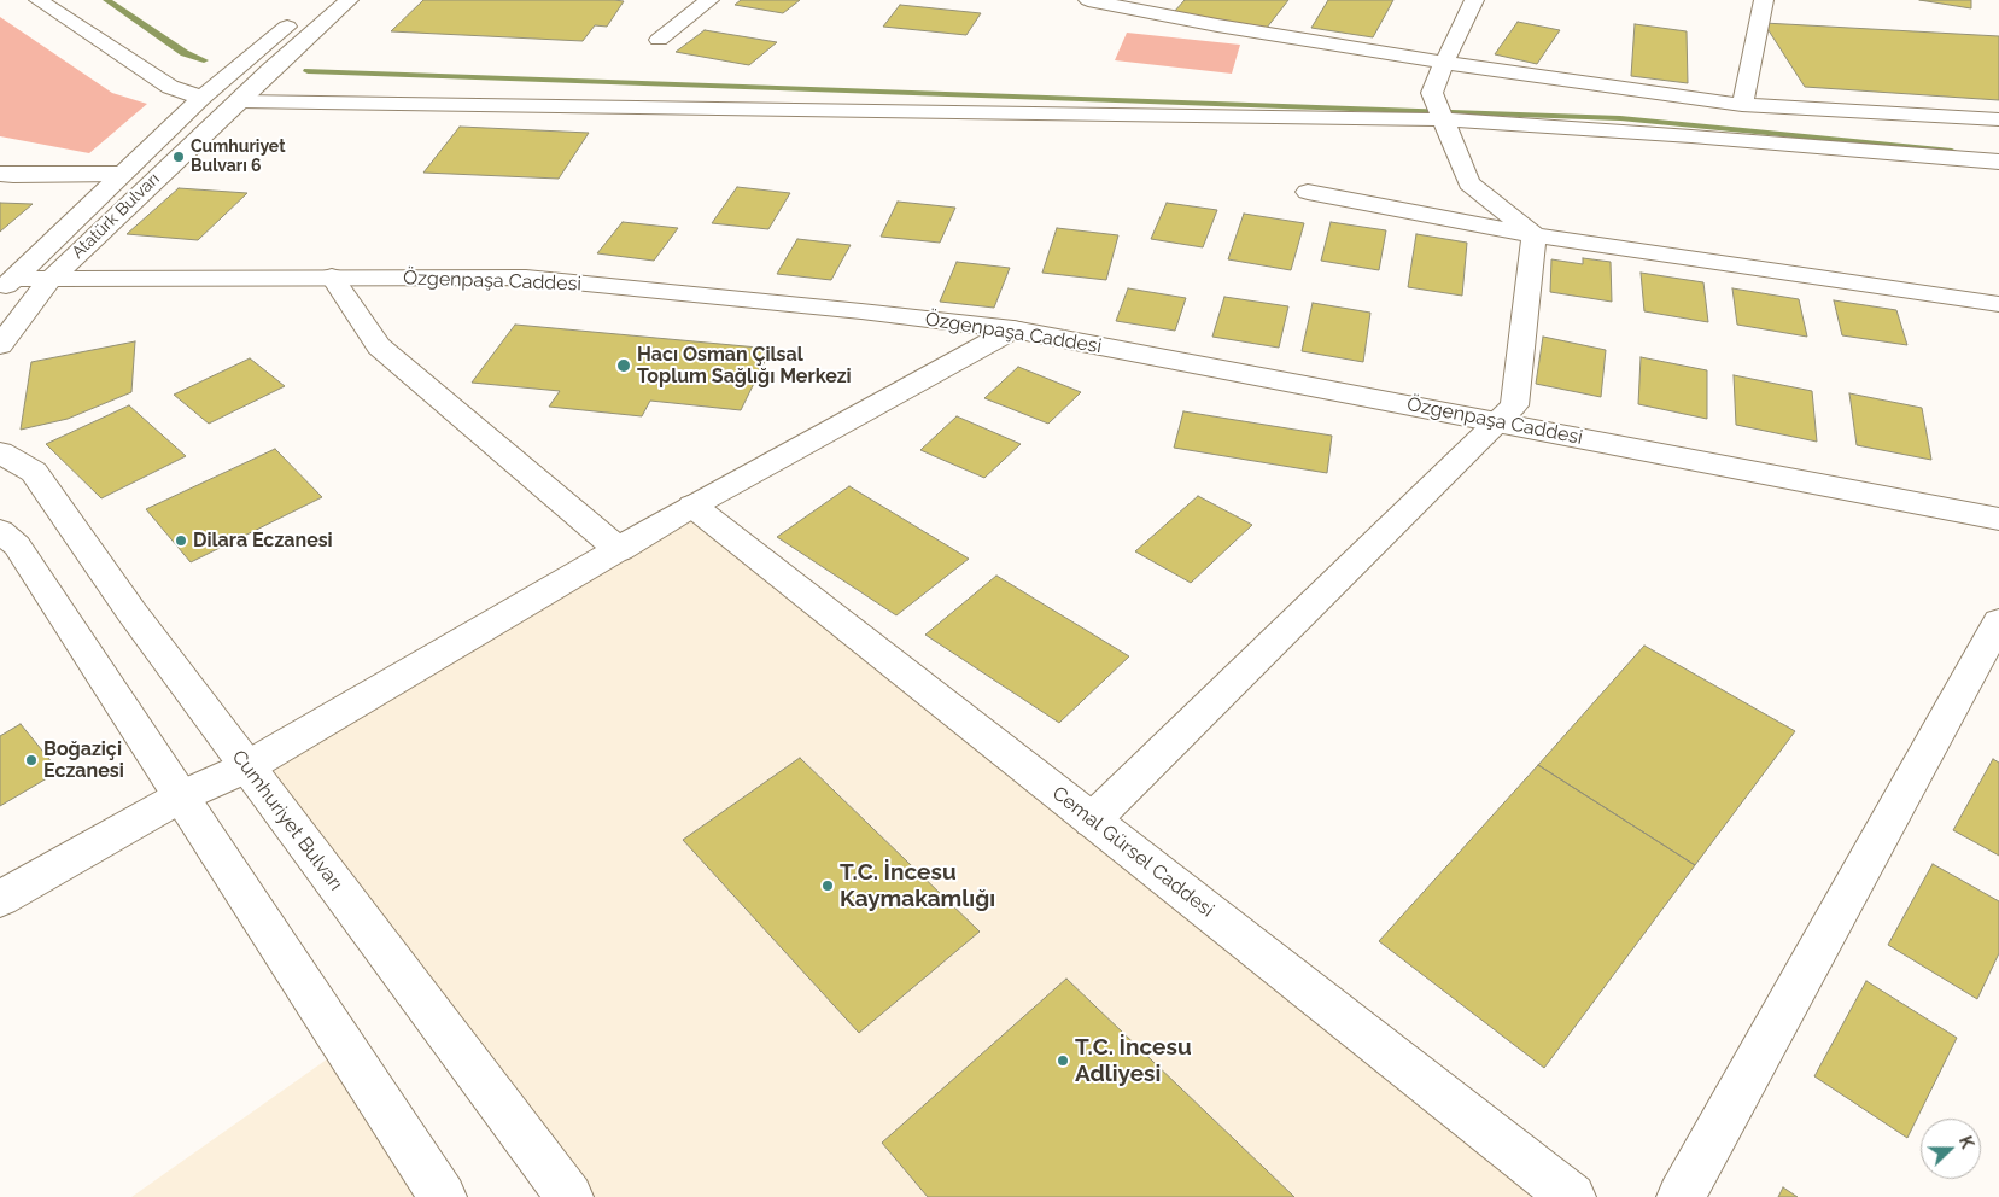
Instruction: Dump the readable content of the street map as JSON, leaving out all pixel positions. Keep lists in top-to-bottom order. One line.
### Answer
{"streets":{"street":["Atatürk Bulvarı","Özgenpaşa Caddesi","Cumhuriyet Bulvarı","Cemal Gürsel Caddesi"]},"crossings":[["Atatürk Bulvarı","Özgenpaşa Caddesi"]],"places":["Cumhuriyet Bulvarı 6","Hacı Osman Çilsal Toplum Sağlığı Merkezi","Dilara Eczanesi","Boğaziçi Eczanesi","T.C. İncesu Kaymakamlığı","T.C. İncesu Adliyesi"],"north":"right"}
